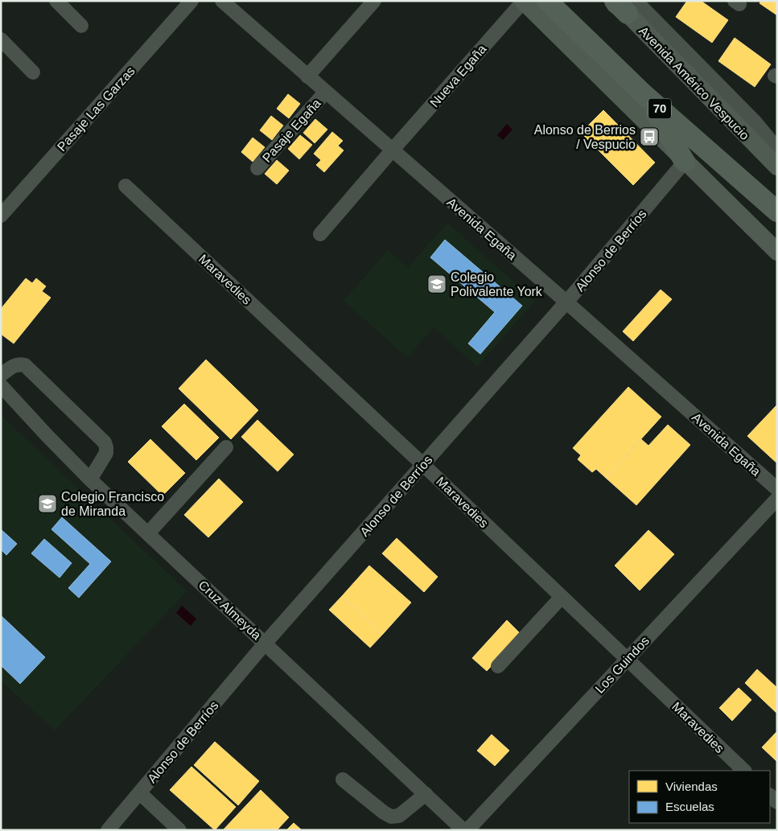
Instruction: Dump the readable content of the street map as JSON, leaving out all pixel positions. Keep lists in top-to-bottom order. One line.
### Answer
{"streets":{"highway":["70"],"main road":["Avenida Américo Vespucio"],"street":["Nueva Egaña","Pasaje Las Garzas","Pasaje Egaña","Avenida Egaña","Alonso de Berríos","Maravedies","Cruz Almeyda","Los Guindos"]},"crossings":[["Nueva Egaña","Avenida Egaña"],["Pasaje Egaña","Avenida Egaña"],["Avenida Egaña","Alonso de Berríos"],["Alonso de Berríos","Maravedies"],["Alonso de Berríos","Cruz Almeyda"],["Maravedies","Los Guindos"]],"places":{"bus stop":["Alonso de Berrios / Vespucio"],"school or university":["Colegio Polivalente York","Colegio Francisco de Miranda"]},"legend":["Viviendas","Escuelas"]}
